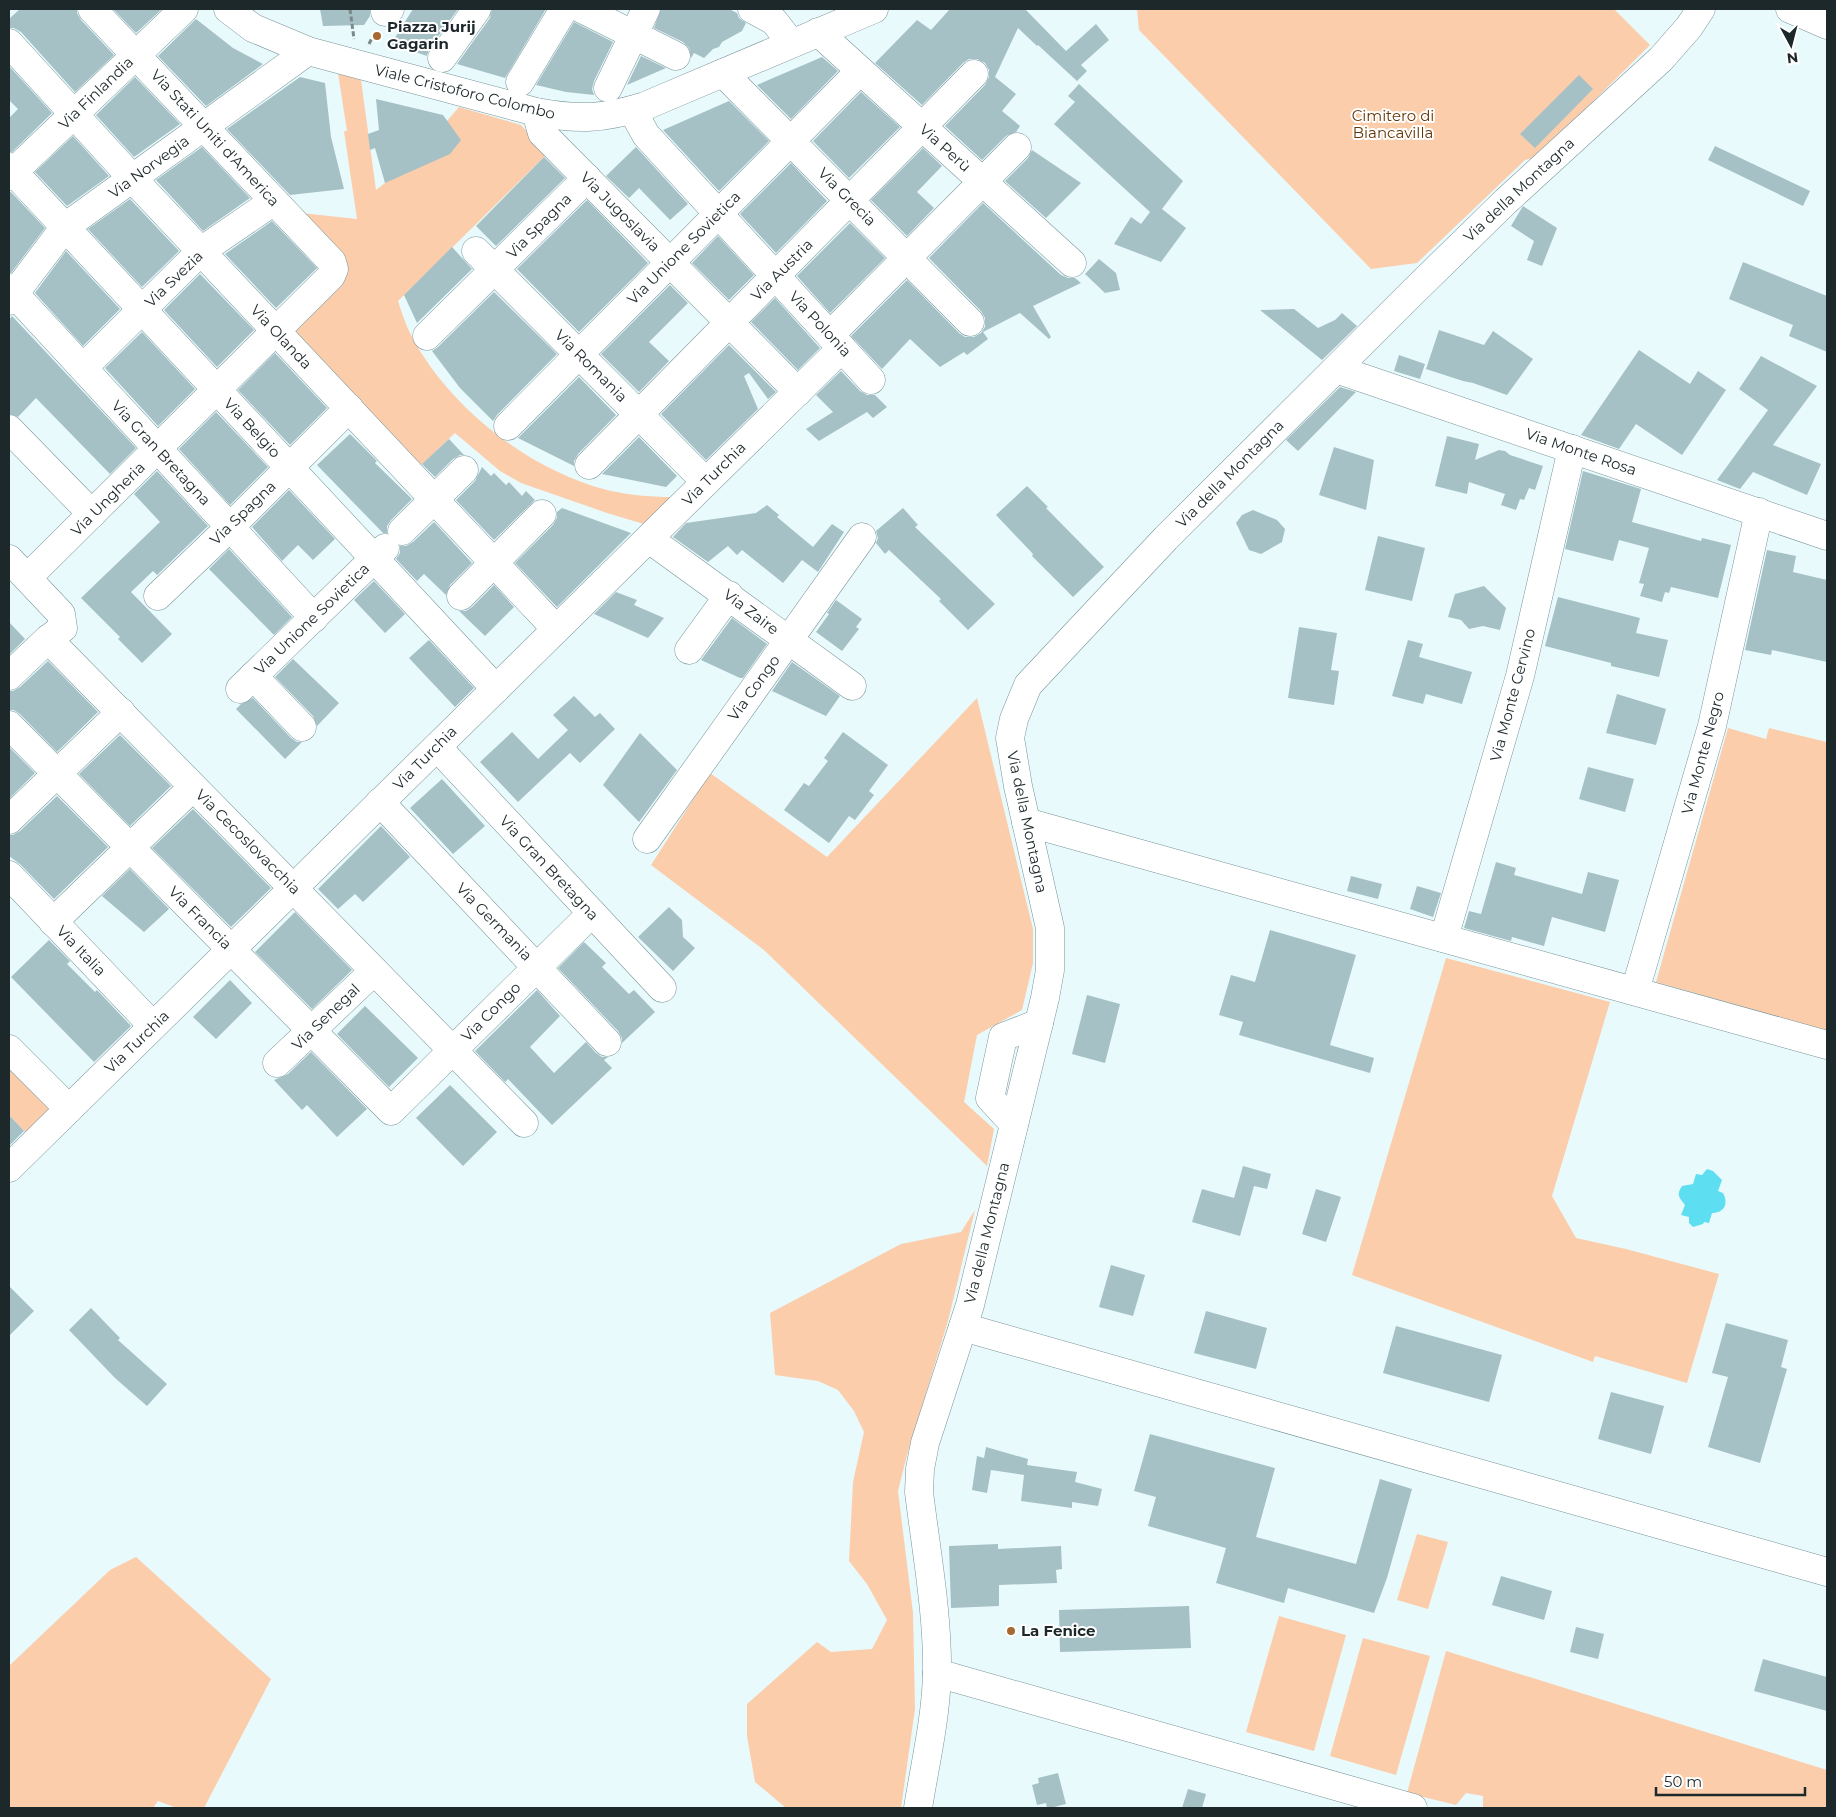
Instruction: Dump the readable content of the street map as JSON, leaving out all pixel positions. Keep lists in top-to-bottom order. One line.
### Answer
{"streets":{"street":["Viale Cristoforo Colombo","Via Finlandia","Via Stati Uniti d'America","Via Perù","Via Norvegia","Via della Montagna","Via Grecia","Via Jugoslavia","Via Spagna","Via Unione Sovietica","Via Austria","Via Svezia","Via Polonia","Via Olanda","Via Romania","Via Belgio","Via Monte Rosa","Via Gran Bretagna","Via Turchia","Via Ungheria","Via Zaire","Via Congo","Via Monte Cervino","Via Monte Negro","Via Cecoslovacchia","Via Francia","Via Germania","Via Italia","Via Senegal"]},"crossings":[["Viale Cristoforo Colombo","Via Perù"],["Viale Cristoforo Colombo","Via Norvegia"],["Viale Cristoforo Colombo","Via Grecia"],["Viale Cristoforo Colombo","Via Jugoslavia"],["Viale Cristoforo Colombo","Via Polonia"],["Via Finlandia","Via Stati Uniti d'America"],["Via Finlandia","Via Olanda"],["Via Finlandia","Via Belgio"],["Via Stati Uniti d'America","Via Norvegia"],["Via Stati Uniti d'America","Via Svezia"],["Via Stati Uniti d'America","Via Ungheria"],["Via Perù","Via Unione Sovietica"],["Via Perù","Via Austria"],["Via Perù","Via Turchia"],["Via Norvegia","Via Olanda"],["Via Norvegia","Via Belgio"],["Via Norvegia","Via Gran Bretagna"],["Via della Montagna","Via Monte Rosa"],["Via Grecia","Via Unione Sovietica"],["Via Grecia","Via Austria"],["Via Grecia","Via Turchia"],["Via Jugoslavia","Via Spagna"],["Via Jugoslavia","Via Unione Sovietica"],["Via Jugoslavia","Via Austria"],["Via Jugoslavia","Via Turchia"],["Via Spagna","Via Olanda"],["Via Spagna","Via Romania"],["Via Spagna","Via Belgio"],["Via Spagna","Via Gran Bretagna"],["Via Unione Sovietica","Via Polonia"],["Via Unione Sovietica","Via Olanda"],["Via Unione Sovietica","Via Romania"],["Via Unione Sovietica","Via Belgio"],["Via Unione Sovietica","Via Gran Bretagna"],["Via Austria","Via Polonia"],["Via Austria","Via Romania"],["Via Svezia","Via Olanda"],["Via Svezia","Via Belgio"],["Via Svezia","Via Gran Bretagna"],["Via Polonia","Via Turchia"],["Via Olanda","Via Turchia"],["Via Olanda","Via Ungheria"],["Via Romania","Via Turchia"],["Via Belgio","Via Turchia"],["Via Belgio","Via Ungheria"],["Via Monte Rosa","Via Monte Cervino"],["Via Monte Rosa","Via Monte Negro"],["Via Gran Bretagna","Via Turchia"],["Via Gran Bretagna","Via Ungheria"],["Via Gran Bretagna","Via Congo"],["Via Turchia","Via Zaire"],["Via Turchia","Via Cecoslovacchia"],["Via Turchia","Via Francia"],["Via Turchia","Via Germania"],["Via Turchia","Via Italia"],["Via Zaire","Via Congo"],["Via Congo","Via Cecoslovacchia"],["Via Congo","Via Francia"],["Via Congo","Via Germania"],["Via Cecoslovacchia","Via Senegal"],["Via Francia","Via Senegal"]],"parks":["Cimitero di Biancavilla"],"places":["Piazza Jurij Gagarin","La Fenice"],"scale_bar":"50 m","north":"bottom"}
